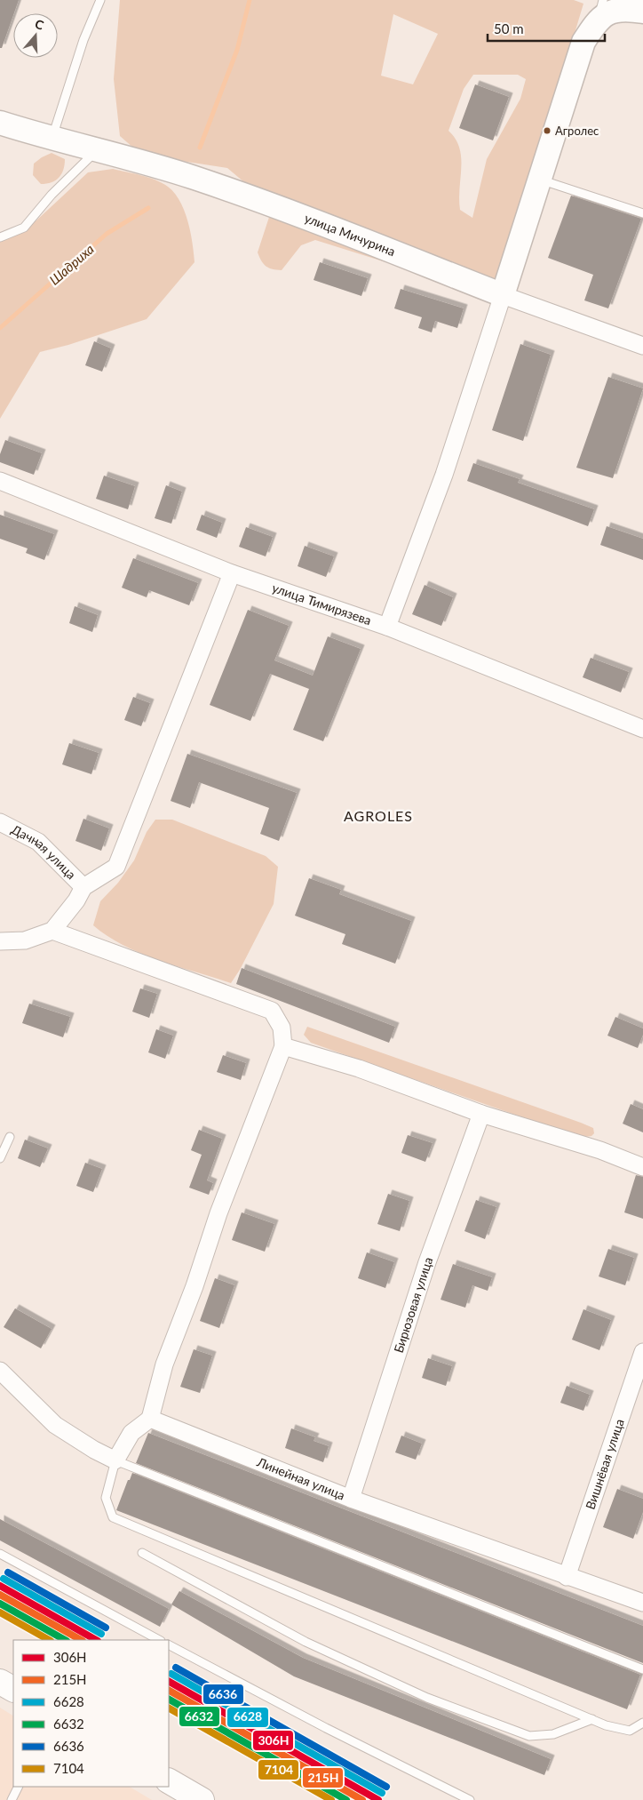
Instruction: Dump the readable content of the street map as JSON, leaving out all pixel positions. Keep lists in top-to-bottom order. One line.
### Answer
{"streets":{"street":["улица Мичурина","улица Тимирязева","Дачная улица","Бирюзовая улица","Вишнёвая улица","Линейная улица"]},"crossings":[["Бирюзовая улица","Линейная улица"],["Вишнёвая улица","Линейная улица"]],"districts":["AGROLES"],"water":["Шадриха"],"places":["Агролес"],"lines":["transit line 6636","transit line 6628","transit line 306Н","transit line 215Н","transit line 6632","transit line 7104"],"legend":["306Н","215Н","6628","6632","6636","7104"],"scale_bar":"50 m","north":"top"}
